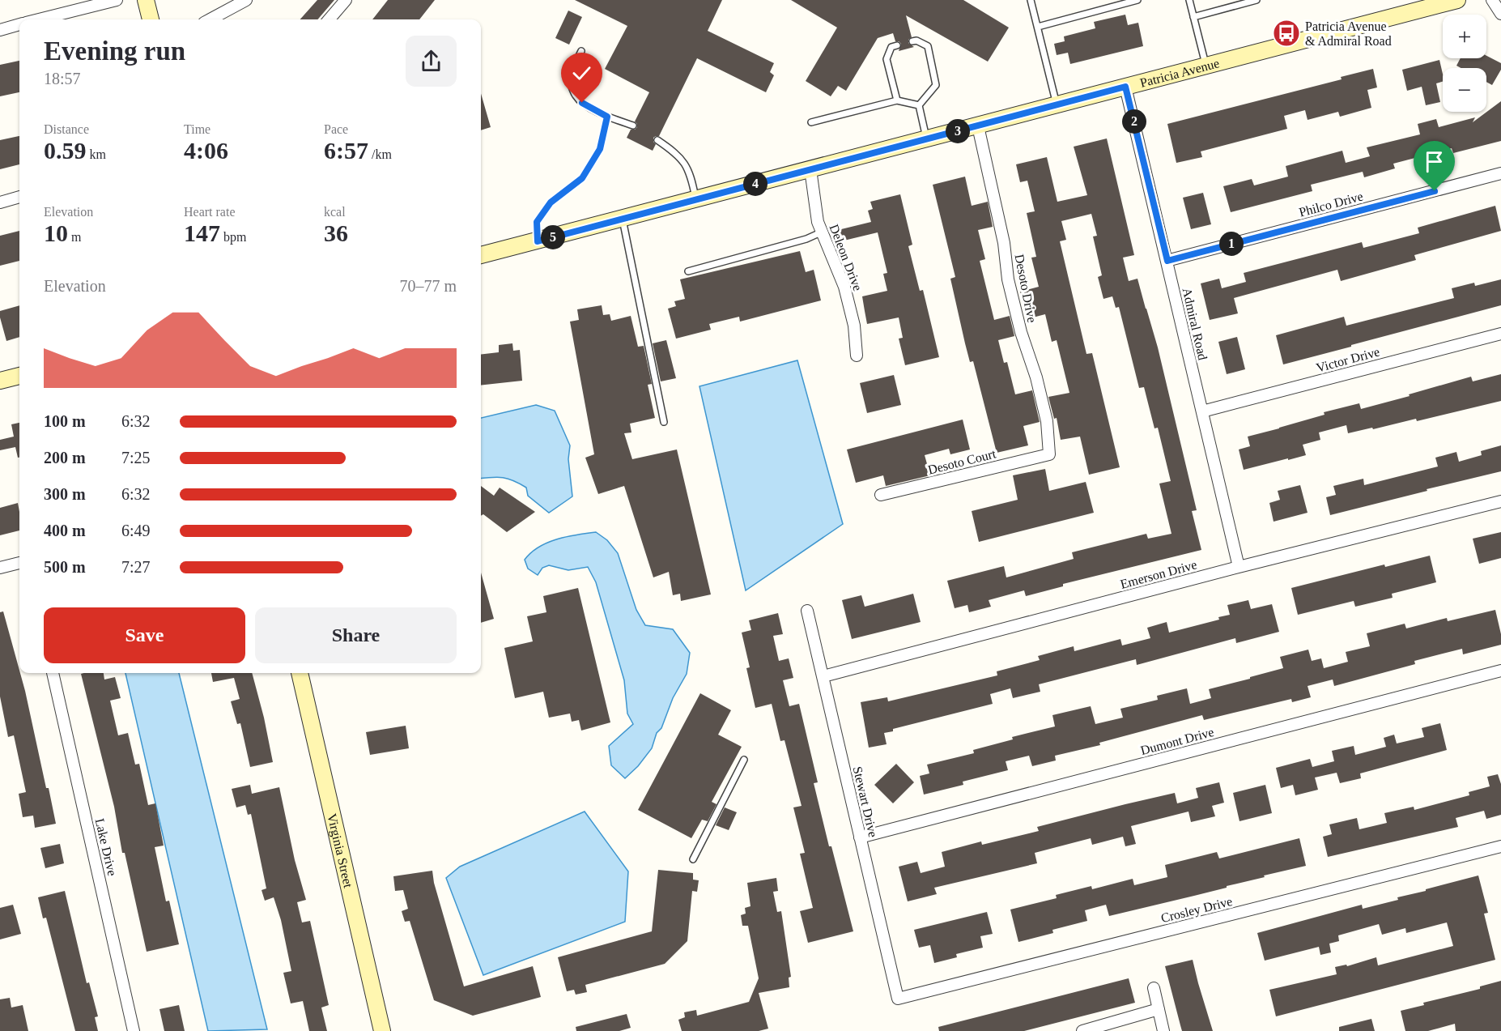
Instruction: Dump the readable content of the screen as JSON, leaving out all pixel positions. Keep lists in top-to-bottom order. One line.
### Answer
{"streets":{"street":["Patricia Avenue","Philco Drive","Deleon Drive","Desoto Drive","Admiral Road","Victor Drive","Desoto Court","Emerson Drive","Dumont Drive","Stewart Drive","Lake Drive","Virginia Street","Crosley Drive"]},"crossings":[["Patricia Avenue","Deleon Drive"],["Patricia Avenue","Desoto Drive"],["Patricia Avenue","Admiral Road"],["Philco Drive","Admiral Road"],["Desoto Drive","Desoto Court"],["Admiral Road","Victor Drive"],["Admiral Road","Emerson Drive"],["Emerson Drive","Stewart Drive"],["Dumont Drive","Stewart Drive"],["Stewart Drive","Crosley Drive"]],"places":{"bus stop":["Patricia Avenue & Admiral Road"]},"page":{"map_buttons":["+","−"],"heading":["Evening run","18:57"],"stats":[["Distance","0.59 km"],["Time","4:06"],["Pace","6:57 /km"],["Elevation","10 m"],["Heart rate","147 bpm"],["kcal","36"]],"pins":["2","3","4","5","1"],"chart":["Elevation","70–77 m"],"list":[{"name":"100 m","note":"6:32"},{"name":"200 m","note":"7:25"},{"name":"300 m","note":"6:32"},{"name":"400 m","note":"6:49"},{"name":"500 m","note":"7:27"}],"buttons":["Save","Share"]}}
